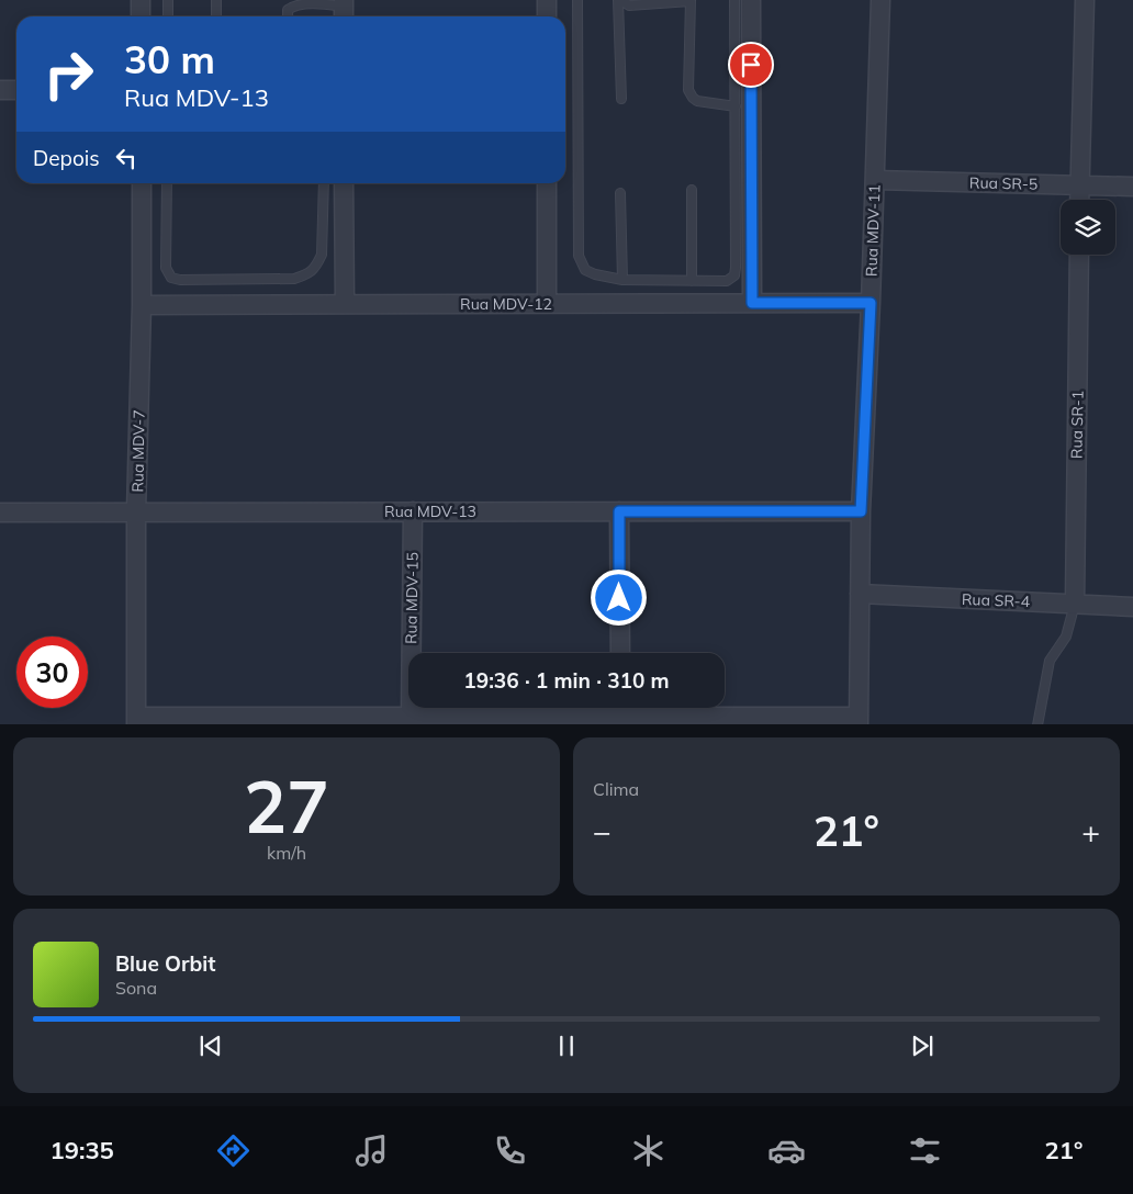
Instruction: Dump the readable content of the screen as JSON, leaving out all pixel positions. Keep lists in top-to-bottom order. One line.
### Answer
{"streets":{"street":["Rua SR-5","Rua MDV-11","Rua MDV-12","Rua SR-1","Rua MDV-7","Rua MDV-13","Rua MDV-15","Rua SR-4"]},"crossings":[["Rua SR-5","Rua MDV-11"],["Rua MDV-11","Rua MDV-12"],["Rua MDV-11","Rua MDV-13"],["Rua MDV-11","Rua SR-4"],["Rua MDV-12","Rua MDV-7"],["Rua SR-1","Rua SR-4"],["Rua MDV-7","Rua MDV-13"],["Rua MDV-13","Rua MDV-15"]],"page":{"turn":["30 m","Rua MDV-13"],"then":"Depois","limit":"30","trip":"19:36 · 1 min · 310 m","tile":[["27","km/h"],"Clima"],"heat":["−","21°","+"],"song":["Blue Orbit","Sona"],"tabs":["19:35","21°"]}}
